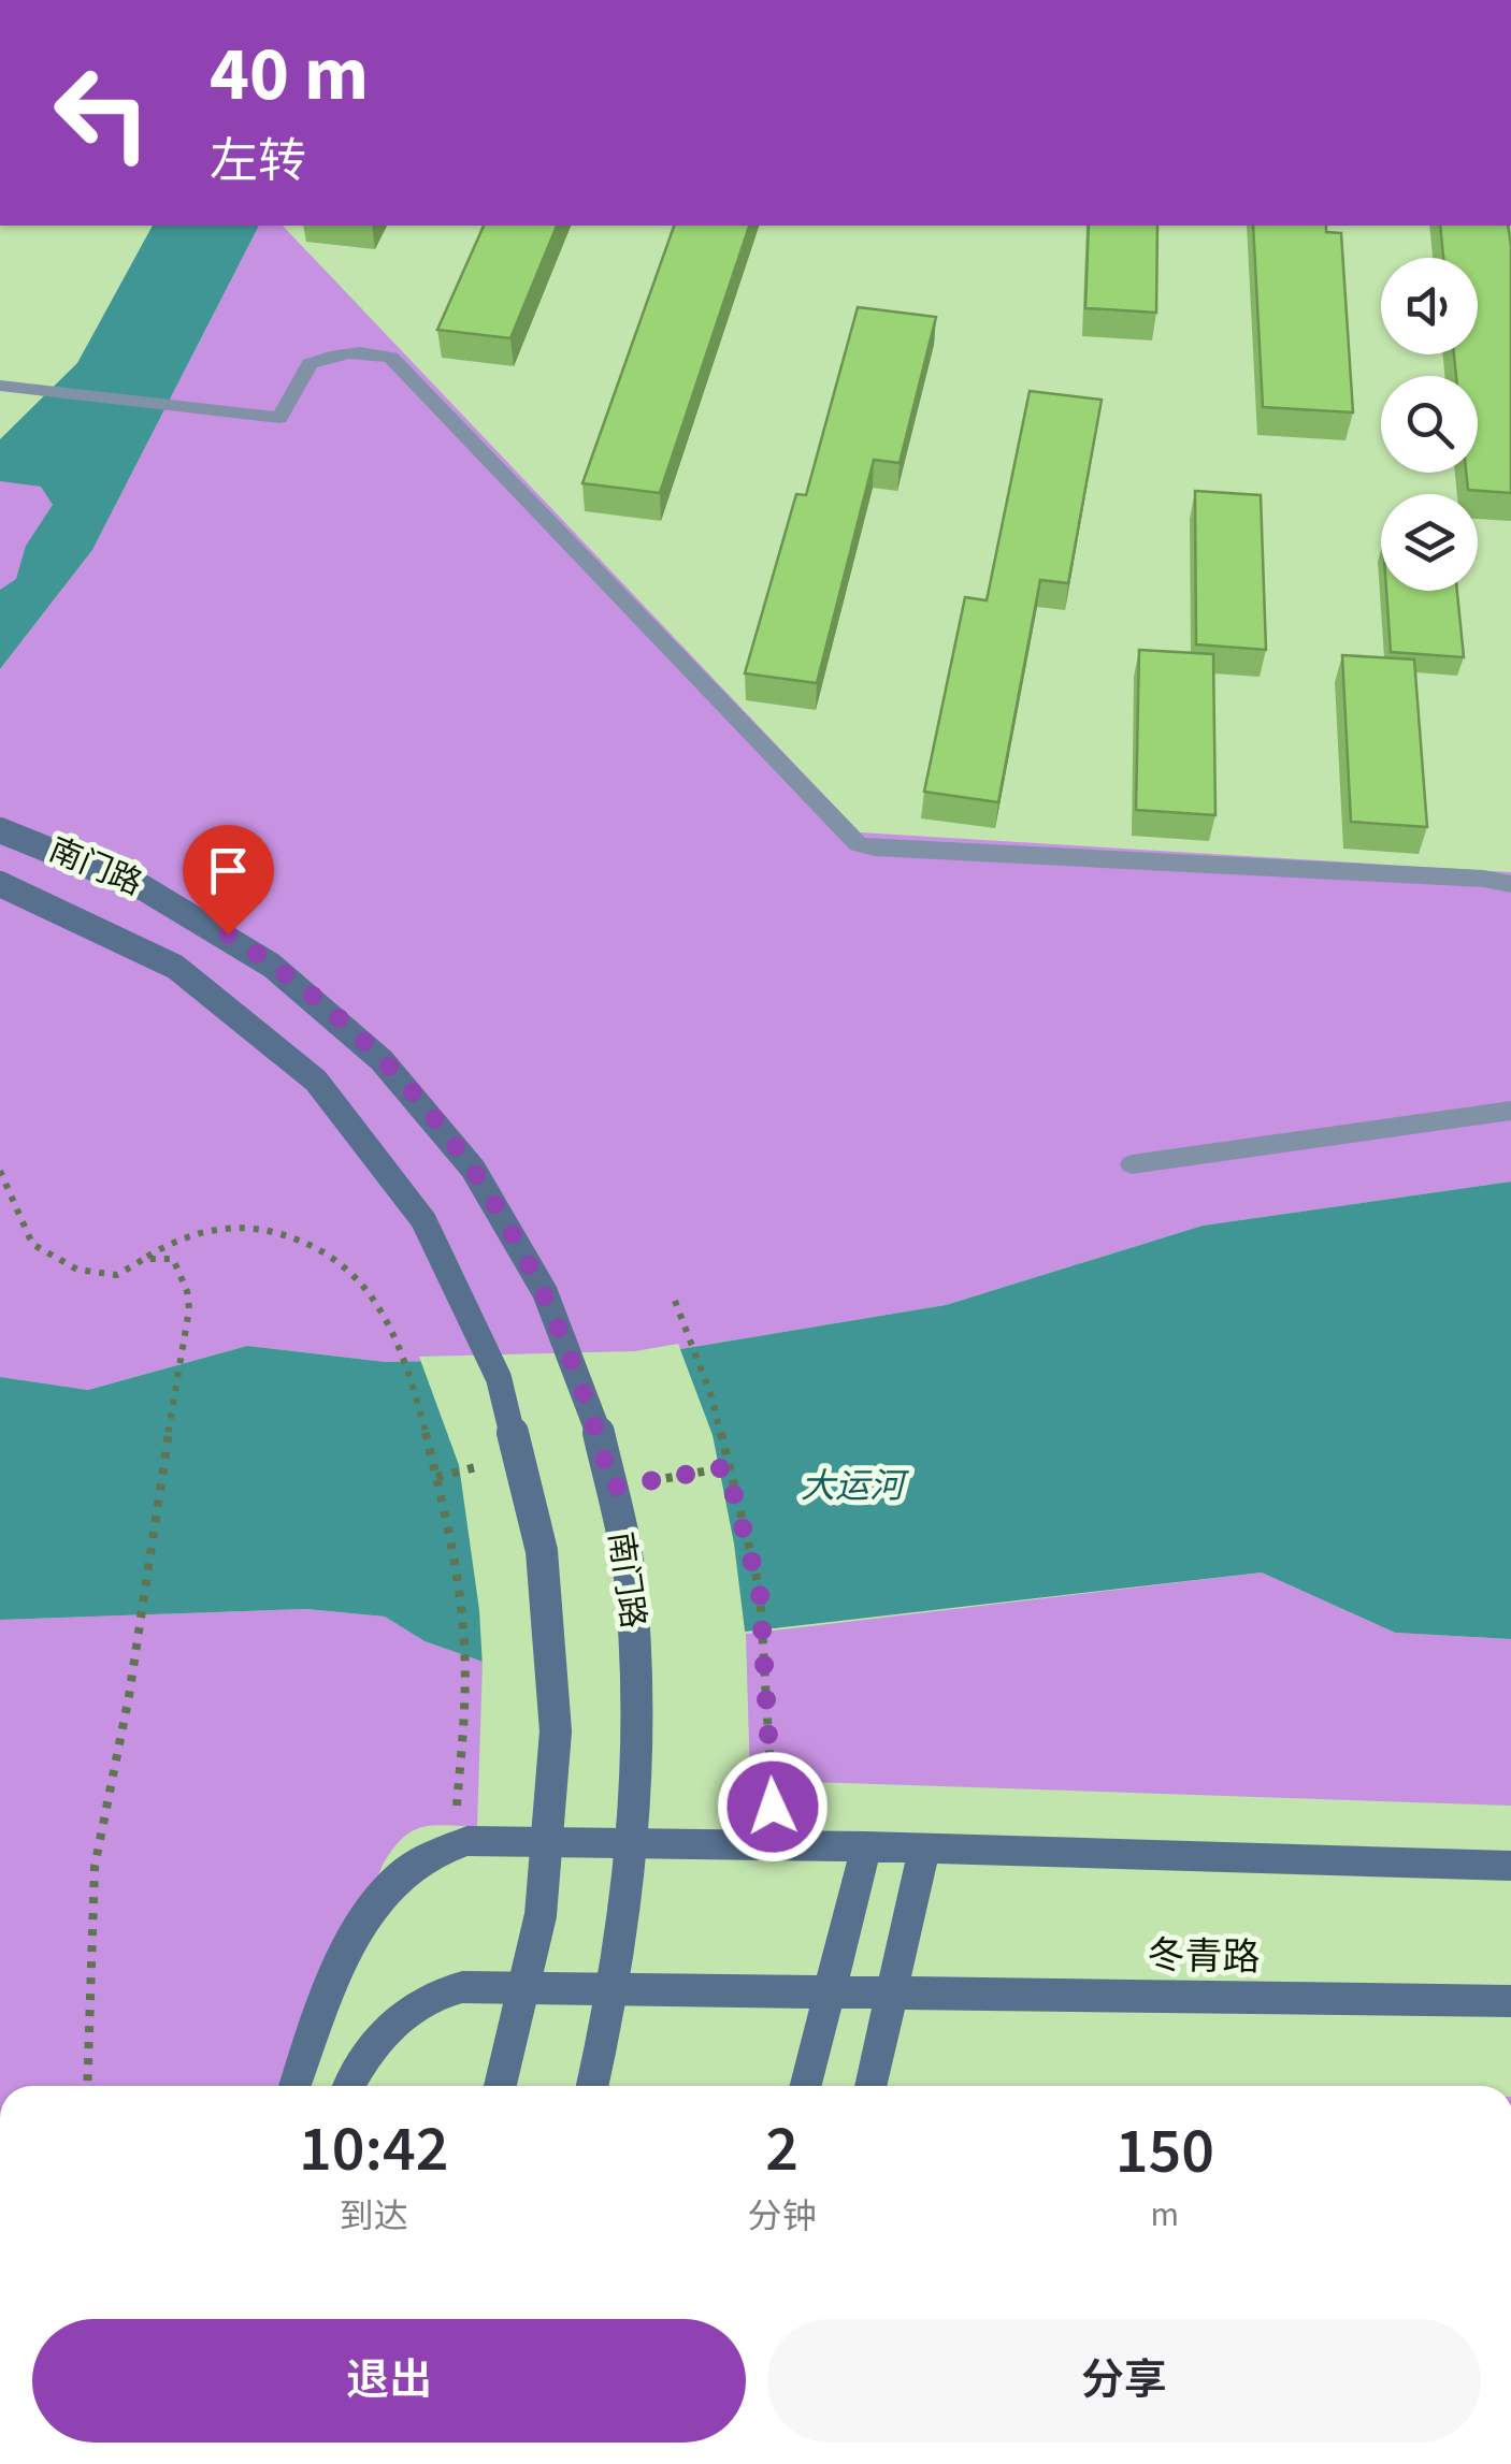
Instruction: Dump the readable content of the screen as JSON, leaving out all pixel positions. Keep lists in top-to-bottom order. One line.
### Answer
{"streets":{"main road":["南门路","冬青路"]},"water":["大运河"],"page":{"turn":["40 m","左转"],"eta":["10:42","到达","2","分钟","150","m"],"buttons":["退出","分享"]}}
